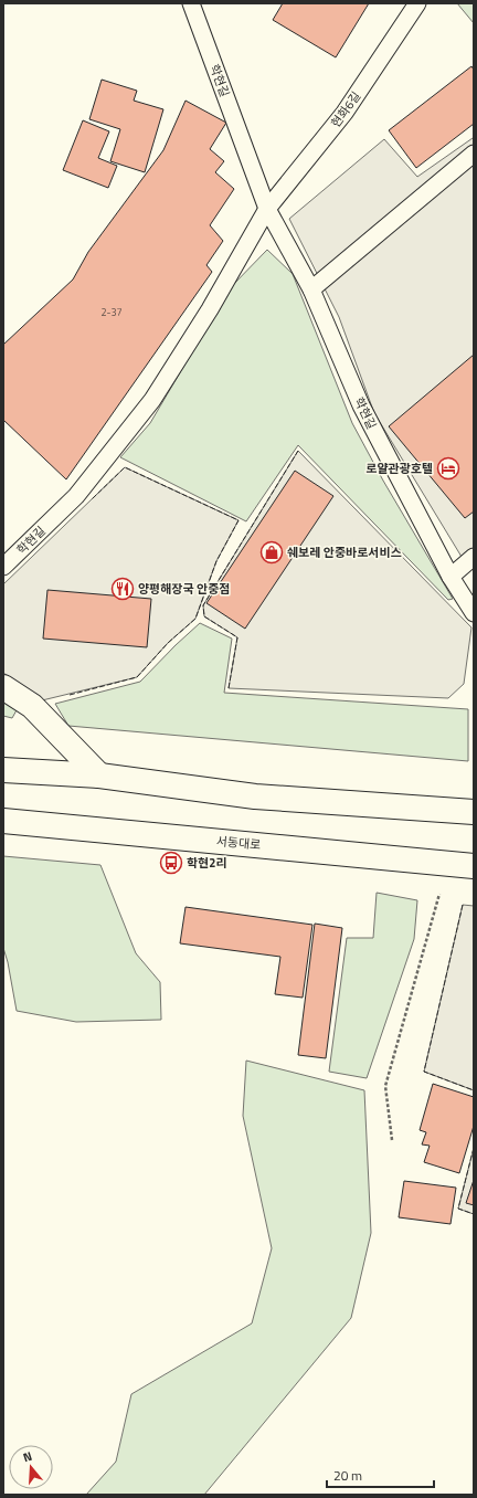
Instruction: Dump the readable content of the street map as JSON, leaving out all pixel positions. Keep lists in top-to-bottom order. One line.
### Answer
{"streets":{"main road":["서동대로"],"lane":["학현길","현화6길"]},"crossings":[["학현길","현화6길"]],"places":{"hotel":["로얄관광호텔"],"shop":["쉐보레 안중바로서비스"],"restaurant":["양평해장국 안중점"],"bus stop":["학현2리"]},"house_numbers":["2-37"],"scale_bar":"20 m","north":"top"}
